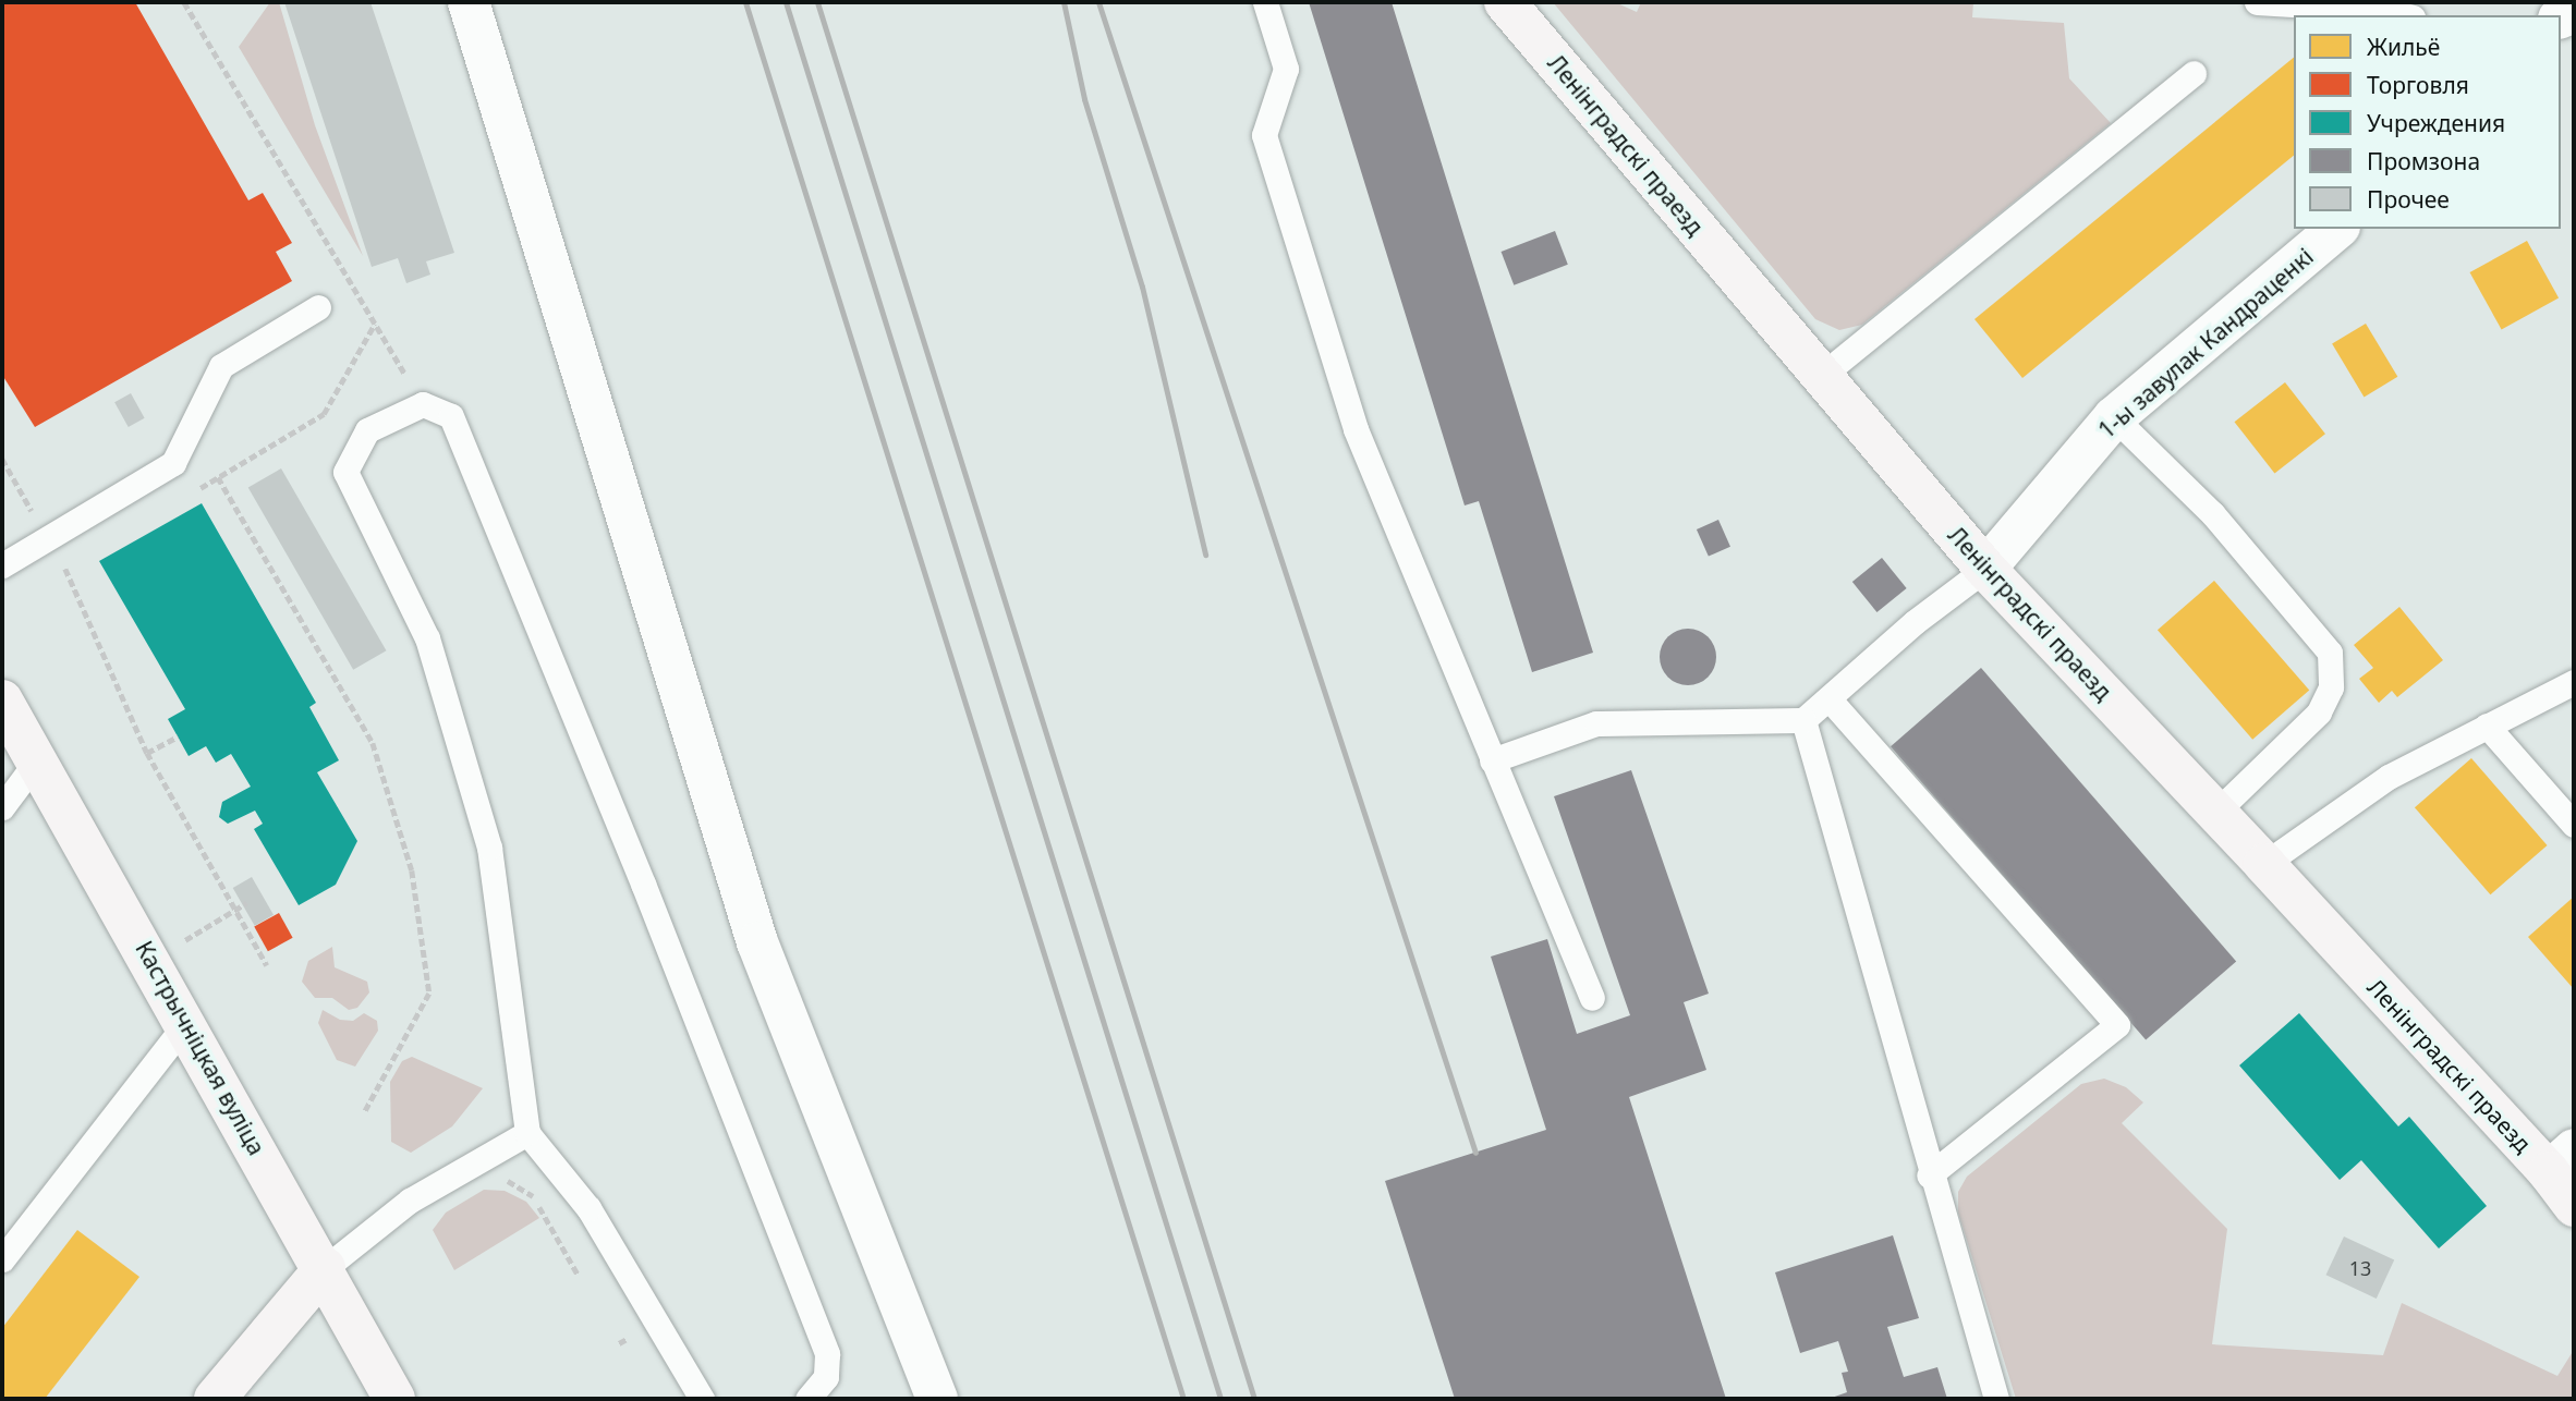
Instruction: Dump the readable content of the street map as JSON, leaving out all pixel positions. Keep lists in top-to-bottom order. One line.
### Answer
{"streets":{"street":["Ленінградскі праезд","1-ы завулак Кандраценкі","Кастрычніцкая вуліца"]},"crossings":[["Ленінградскі праезд","1-ы завулак Кандраценкі"]],"house_numbers":["13"],"legend":["Жильё","Торговля","Учреждения","Промзона","Прочее"]}
